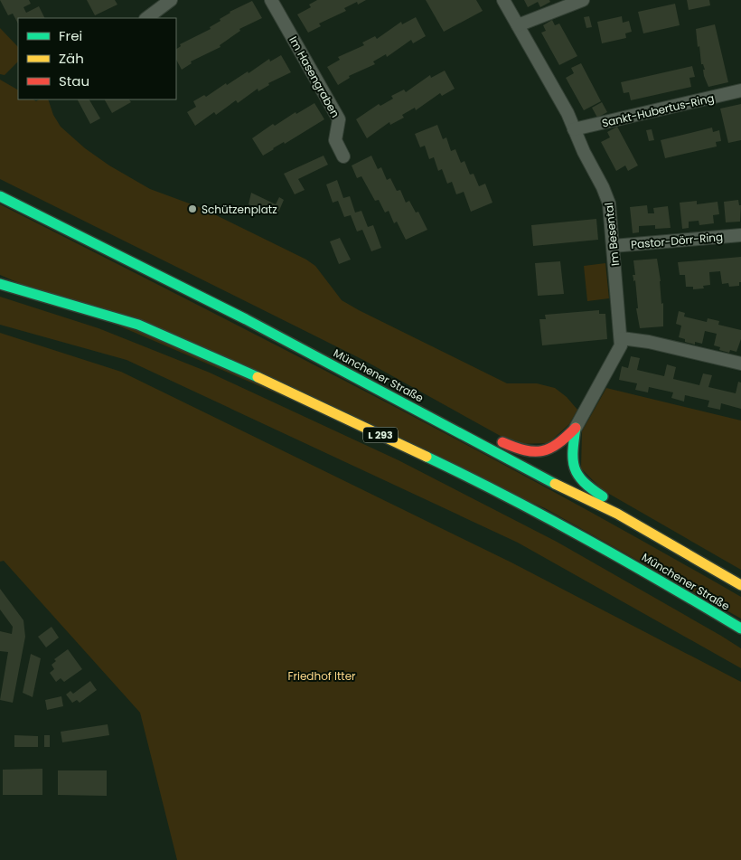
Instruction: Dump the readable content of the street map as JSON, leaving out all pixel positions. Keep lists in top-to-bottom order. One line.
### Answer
{"streets":{"main road":["Münchener Straße","L 293"],"street":["Im Hasengraben","Sankt-Hubertus-Ring","Im Besental","Pastor-Dörr-Ring"]},"crossings":[["Sankt-Hubertus-Ring","Im Besental"],["Im Besental","Pastor-Dörr-Ring"]],"parks":["Friedhof Itter"],"places":["Schützenplatz"],"legend":["Frei","Zäh","Stau"]}
